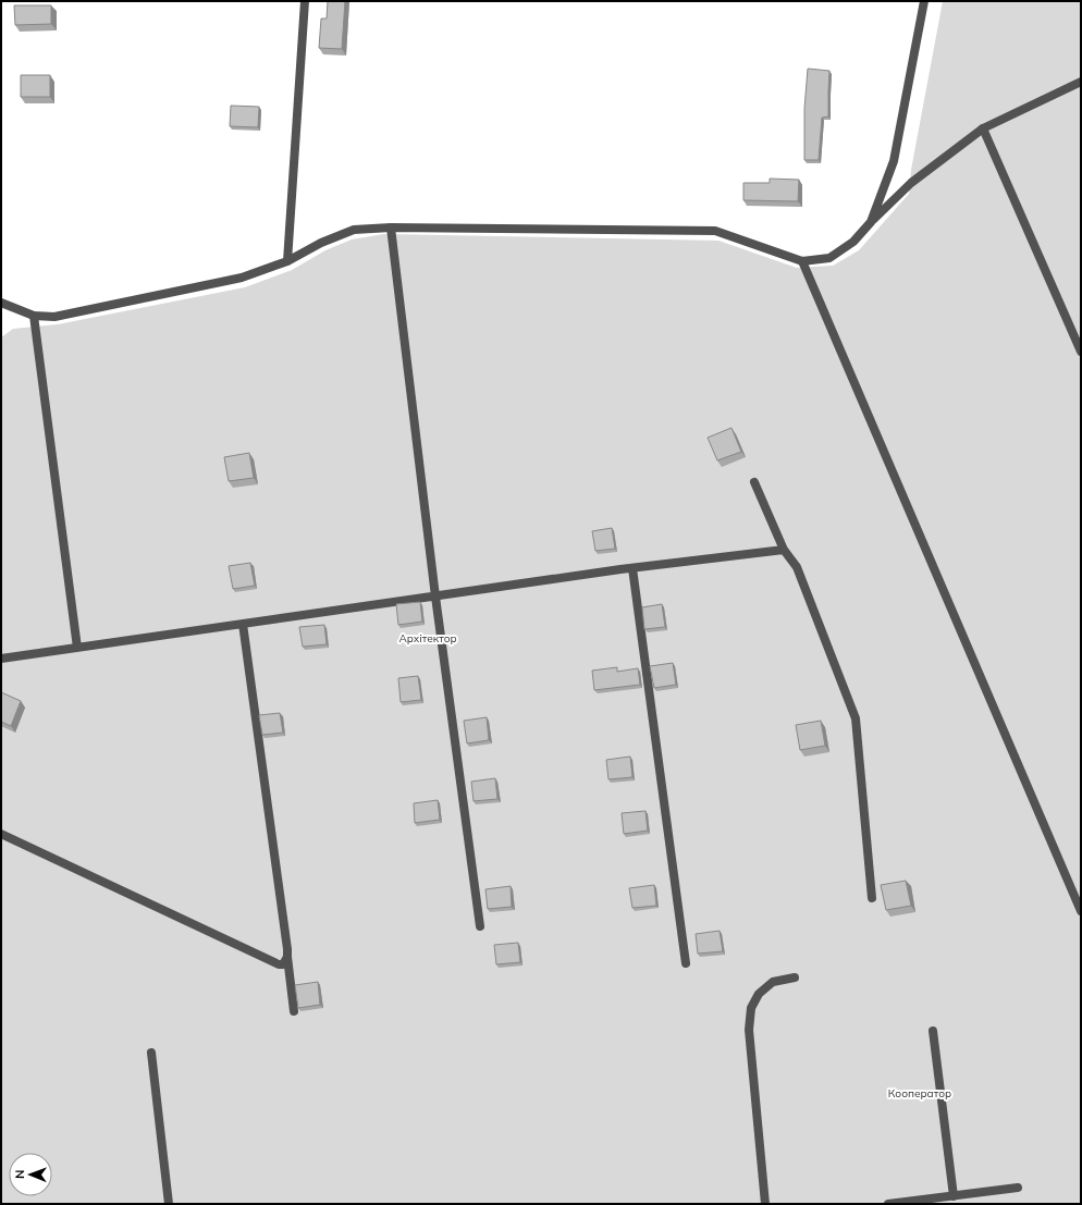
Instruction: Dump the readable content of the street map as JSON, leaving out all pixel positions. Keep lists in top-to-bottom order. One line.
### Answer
{"parks":["Архітектор","Кооператор"],"north":"left"}
